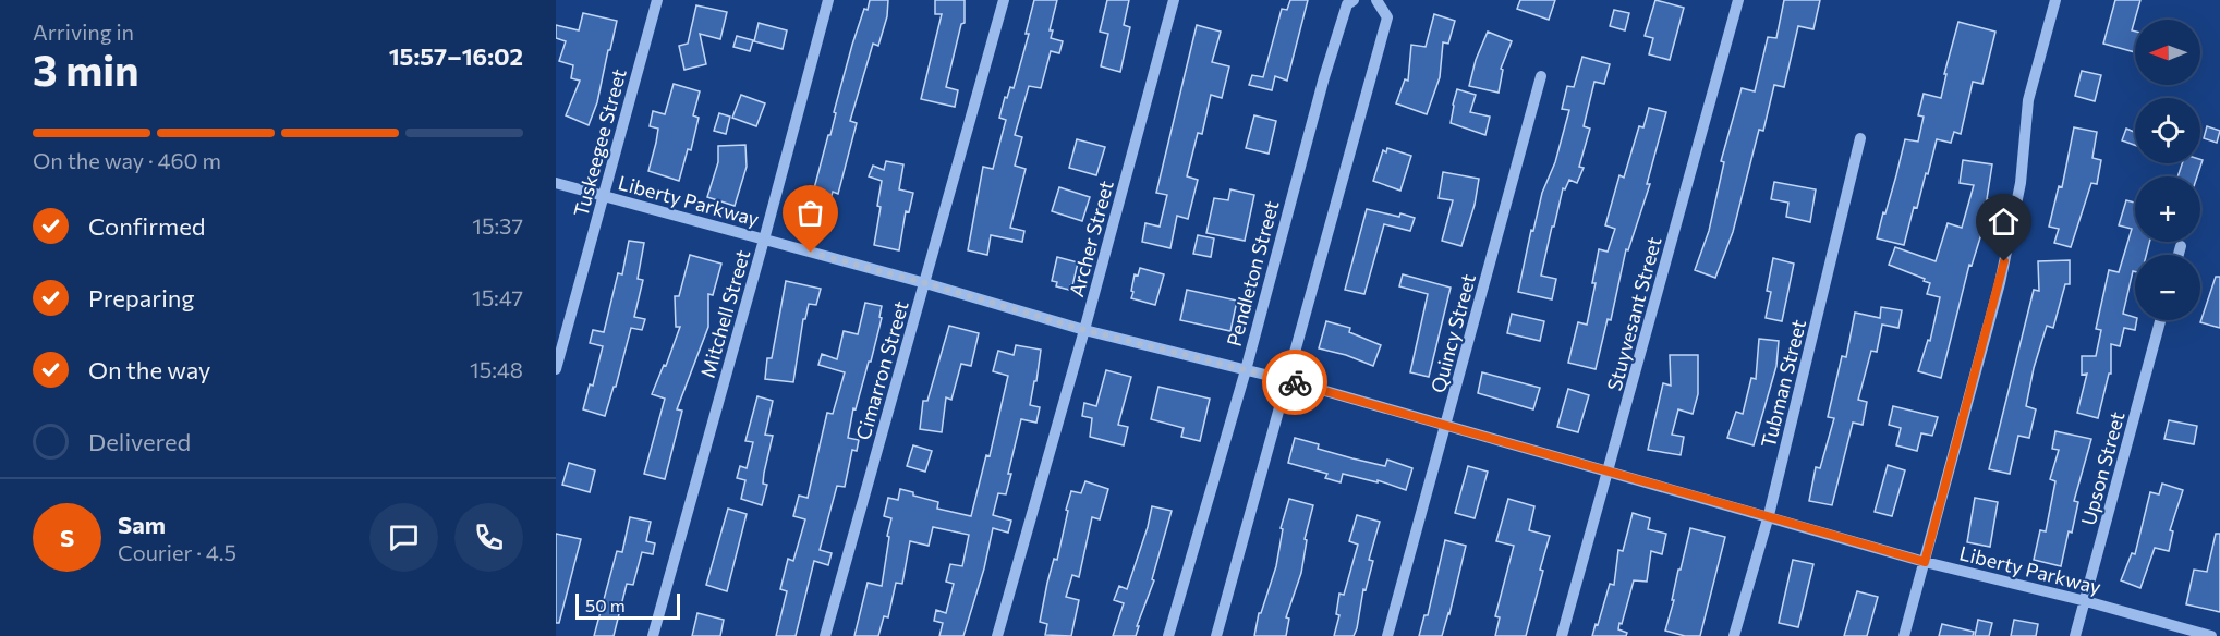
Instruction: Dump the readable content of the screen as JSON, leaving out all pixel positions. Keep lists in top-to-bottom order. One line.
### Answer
{"streets":{"street":["Tuskeegee Street","Liberty Parkway","Archer Street","Pendleton Street","Mitchell Street","Stuyvesant Street","Quincy Street","Cimarron Street","Tubman Street","Upson Street"]},"crossings":[["Tuskeegee Street","Liberty Parkway"],["Liberty Parkway","Archer Street"],["Liberty Parkway","Pendleton Street"],["Liberty Parkway","Mitchell Street"],["Liberty Parkway","Stuyvesant Street"],["Liberty Parkway","Quincy Street"],["Liberty Parkway","Cimarron Street"],["Liberty Parkway","Tubman Street"],["Liberty Parkway","Upson Street"]],"scale_bar":"50 m","north":"left","page":{"heading":["3 min","Arriving in","15:57–16:02"],"panel":["Sam","Courier · 4.5"],"map_buttons":["+","−"],"bar":"On the way · 460 m","list":[["Confirmed","15:37"],["Preparing","15:47"],["On the way","15:48"],"Delivered"],"round":"S","scale":"50 m"}}
